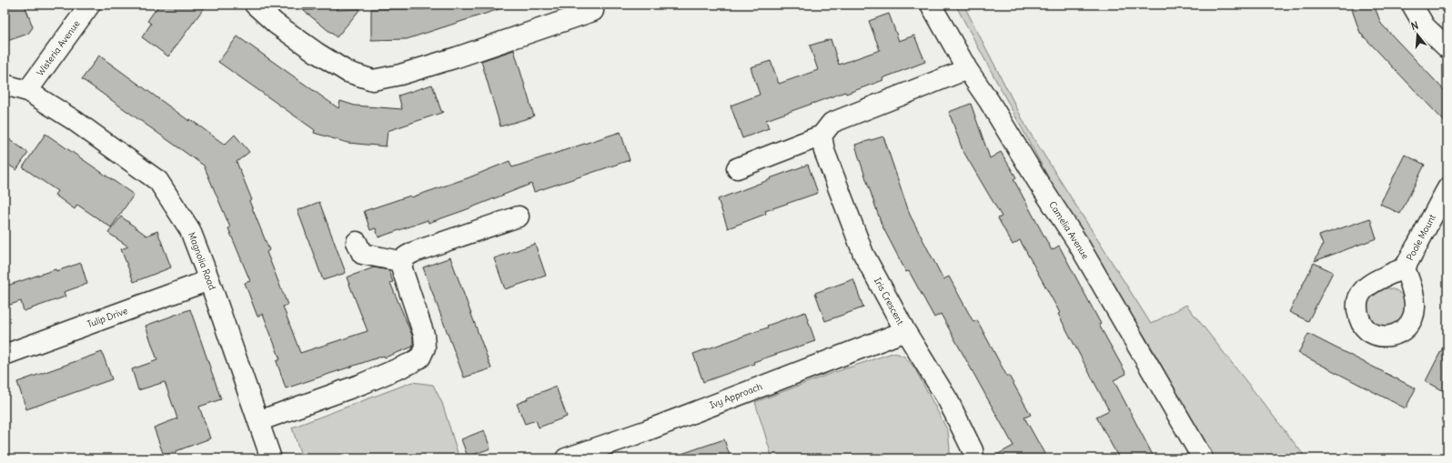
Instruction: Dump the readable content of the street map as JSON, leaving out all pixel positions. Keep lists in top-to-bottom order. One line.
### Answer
{"streets":{"street":["Wisteria Avenue","Camelia Avenue","Poole Mount","Magnolia Road","Iris Crescent","Tulip Drive","Ivy Approach"]},"crossings":[["Wisteria Avenue","Magnolia Road"],["Magnolia Road","Tulip Drive"],["Iris Crescent","Ivy Approach"]],"north":"top"}
